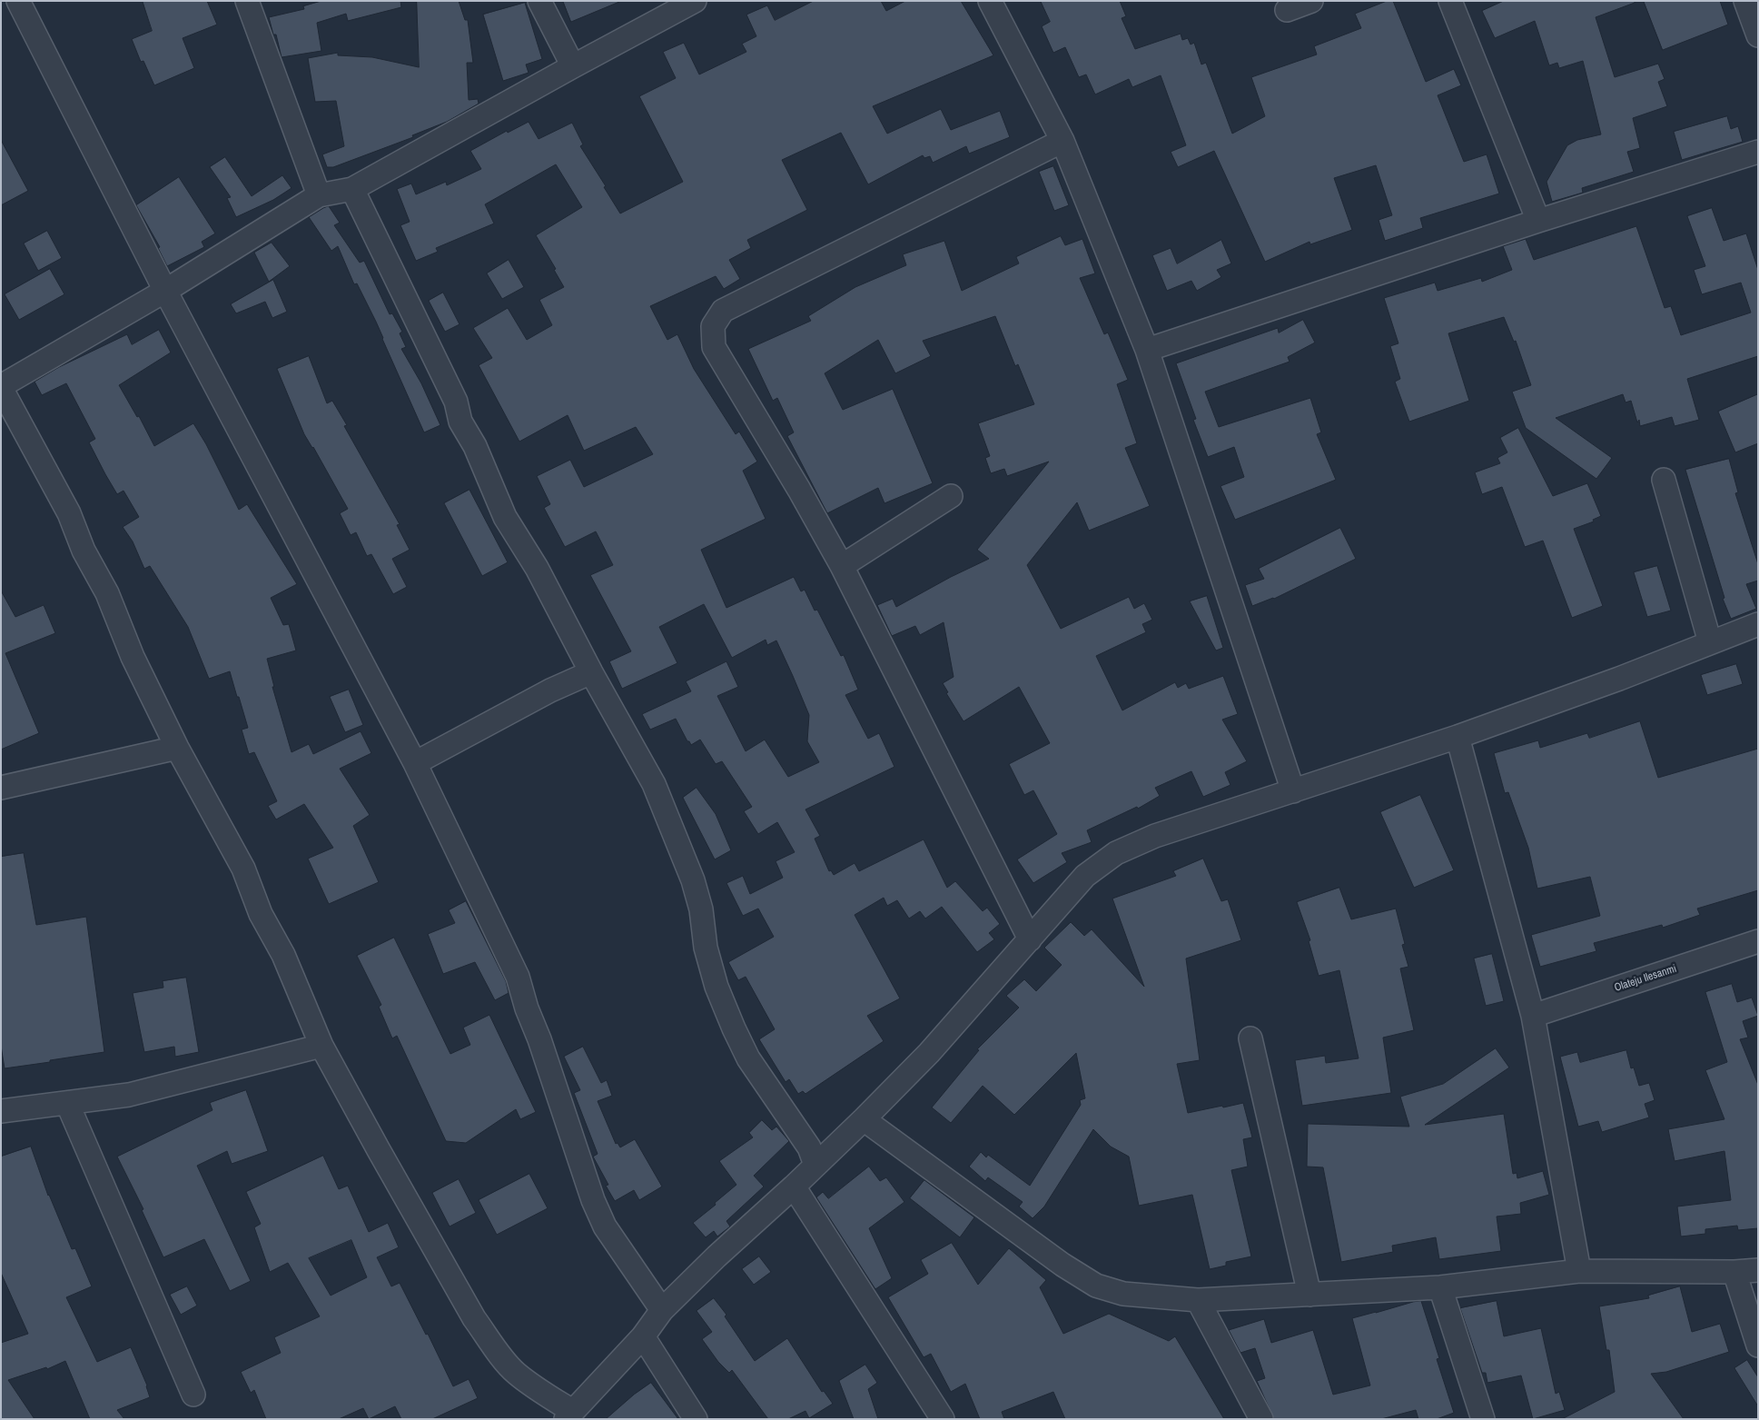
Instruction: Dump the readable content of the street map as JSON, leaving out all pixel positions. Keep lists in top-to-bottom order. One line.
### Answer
{"streets":{"street":["Olateju Ilesanmi"]}}
